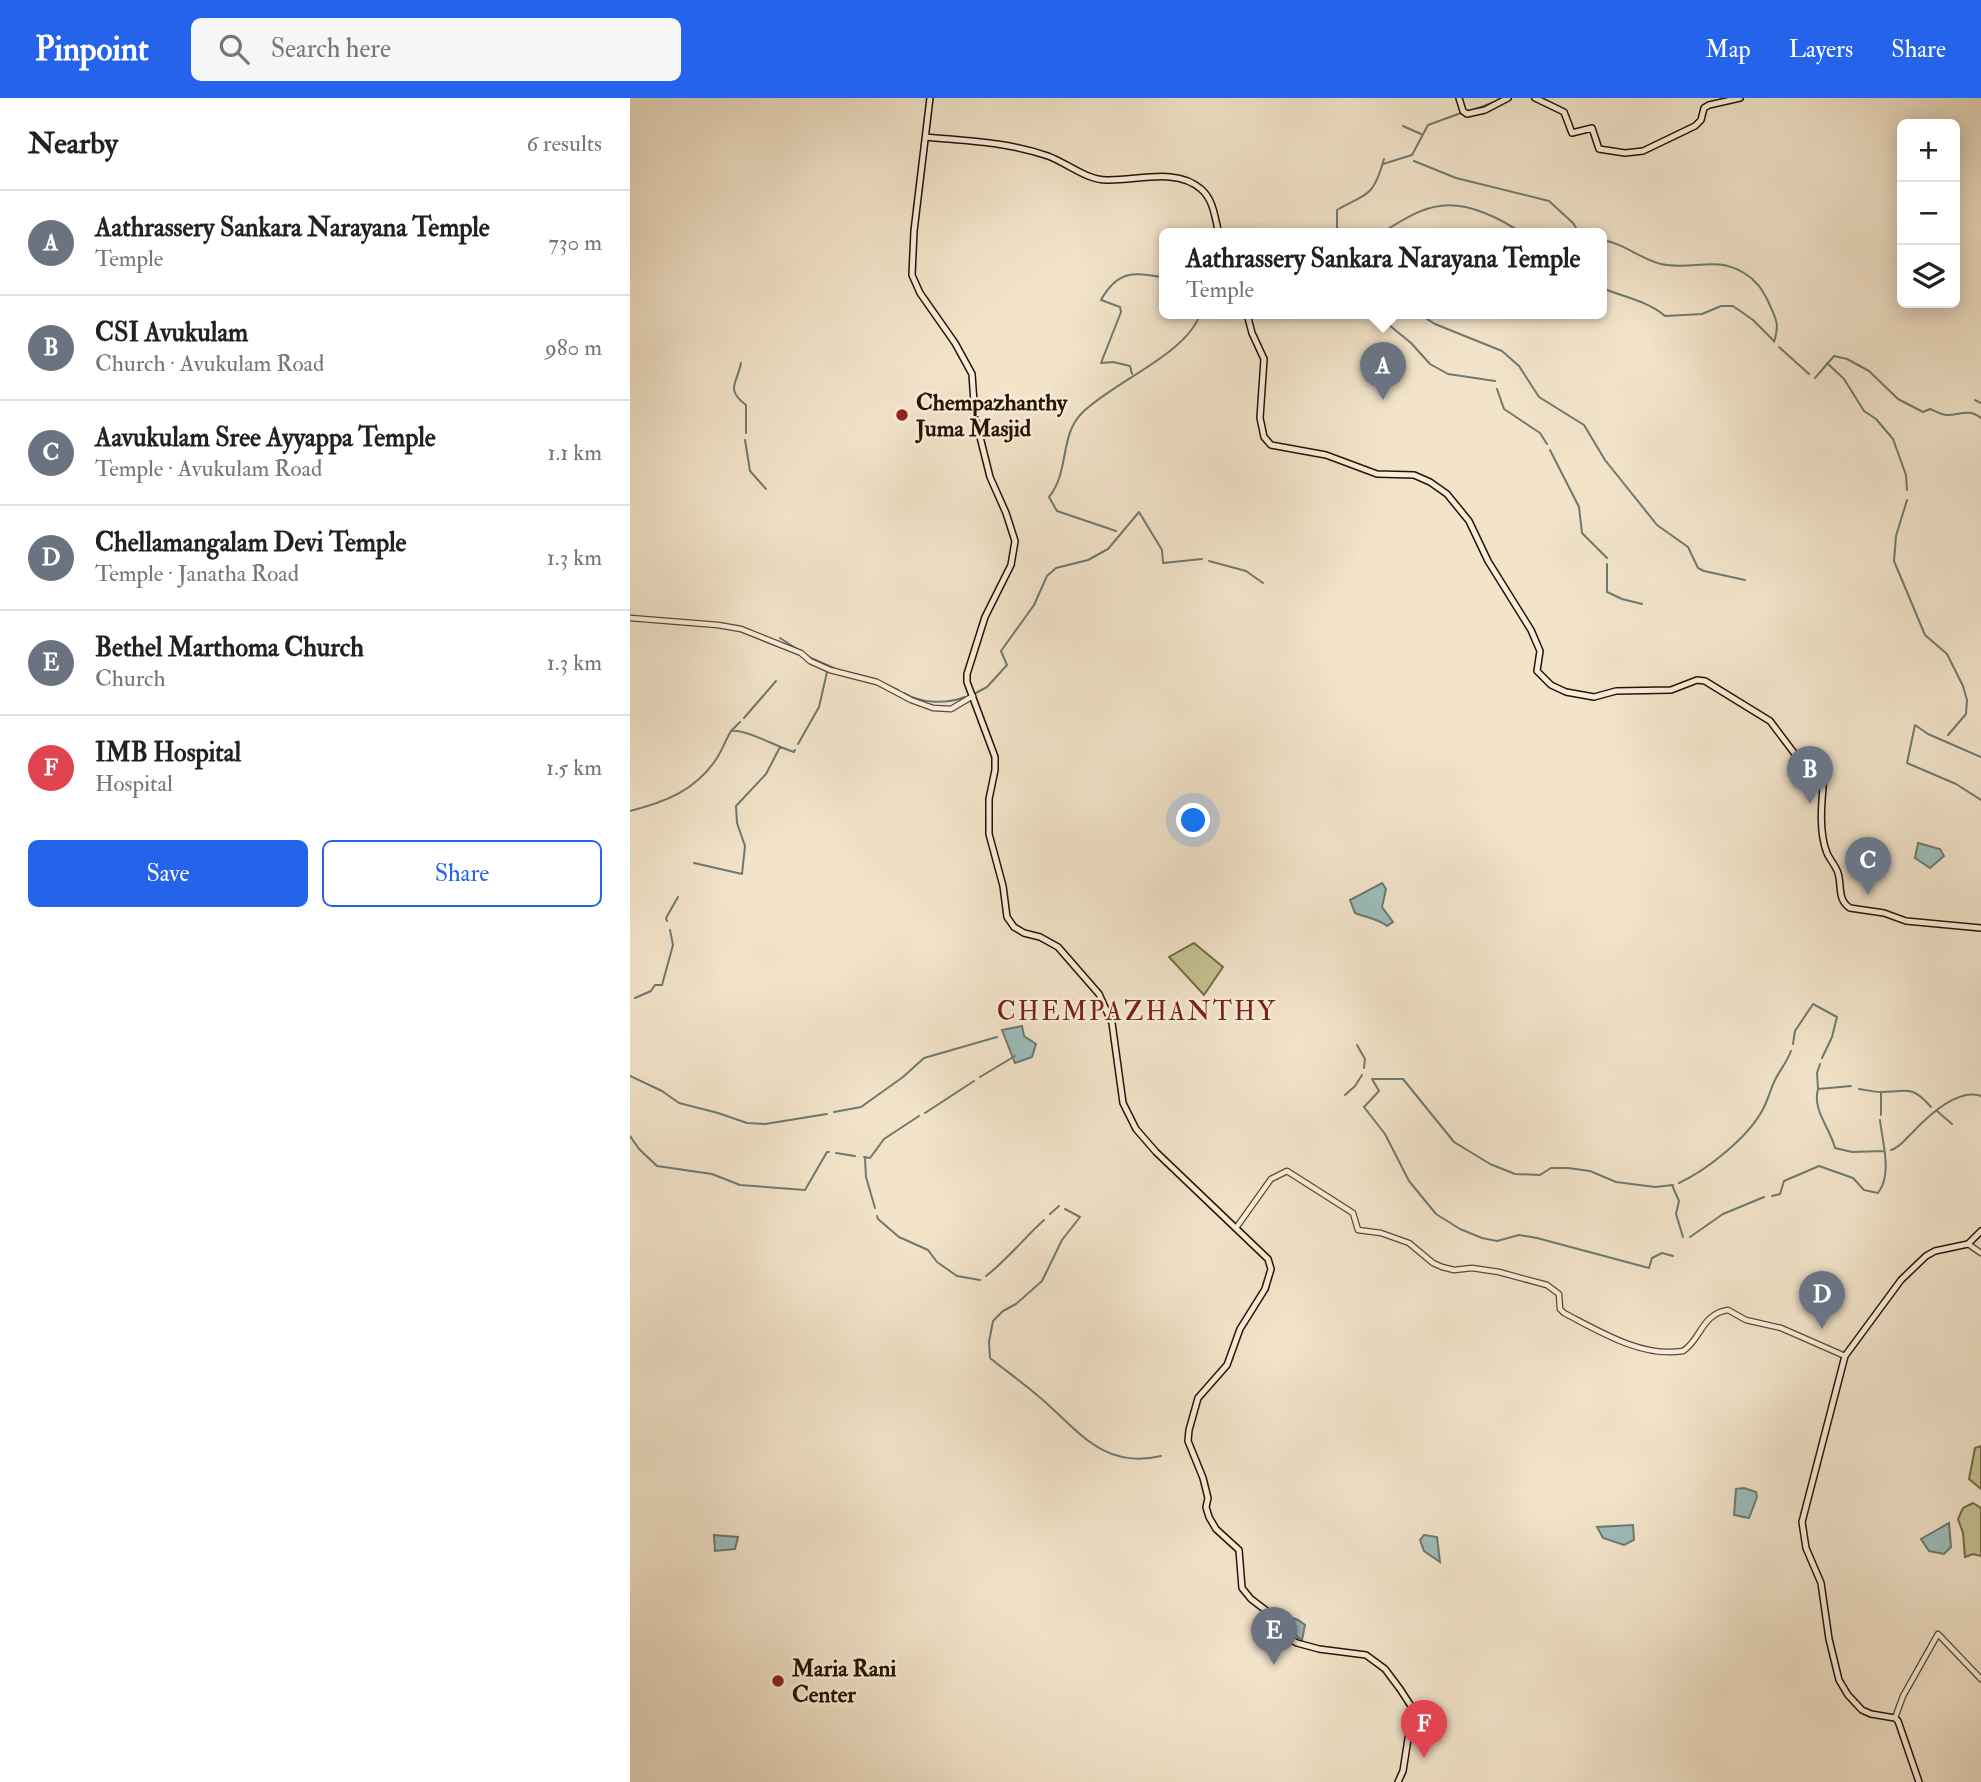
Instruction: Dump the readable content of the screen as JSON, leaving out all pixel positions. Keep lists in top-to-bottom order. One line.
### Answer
{"districts":["CHEMPAZHANTHY"],"places":["Chempazhanthy Juma Masjid","Maria Rani Center"],"page":{"header":"Pinpoint","search":"Search here","nav":["Map","Layers","Share"],"heading":["Nearby","6 results"],"map_buttons":["+","−"],"list":[{"mark":"A","name":"Aathrassery Sankara Narayana Temple","note":"Temple","value":"730 m"},{"mark":"B","name":"CSI Avukulam","note":"Church · Avukulam Road","value":"980 m"},{"mark":"C","name":"Aavukulam Sree Ayyappa Temple","note":"Temple · Avukulam Road","value":"1.1 km"},{"mark":"D","name":"Chellamangalam Devi Temple","note":"Temple · Janatha Road","value":"1.3 km"},{"mark":"E","name":"Bethel Marthoma Church","note":"Church","value":"1.3 km"},{"mark":"F","name":"IMB Hospital","note":"Hospital","value":"1.5 km"}],"popup":["Aathrassery Sankara Narayana Temple","Temple"],"pins":["A","B","C","D","E","F"],"buttons":["Save","Share"]}}
